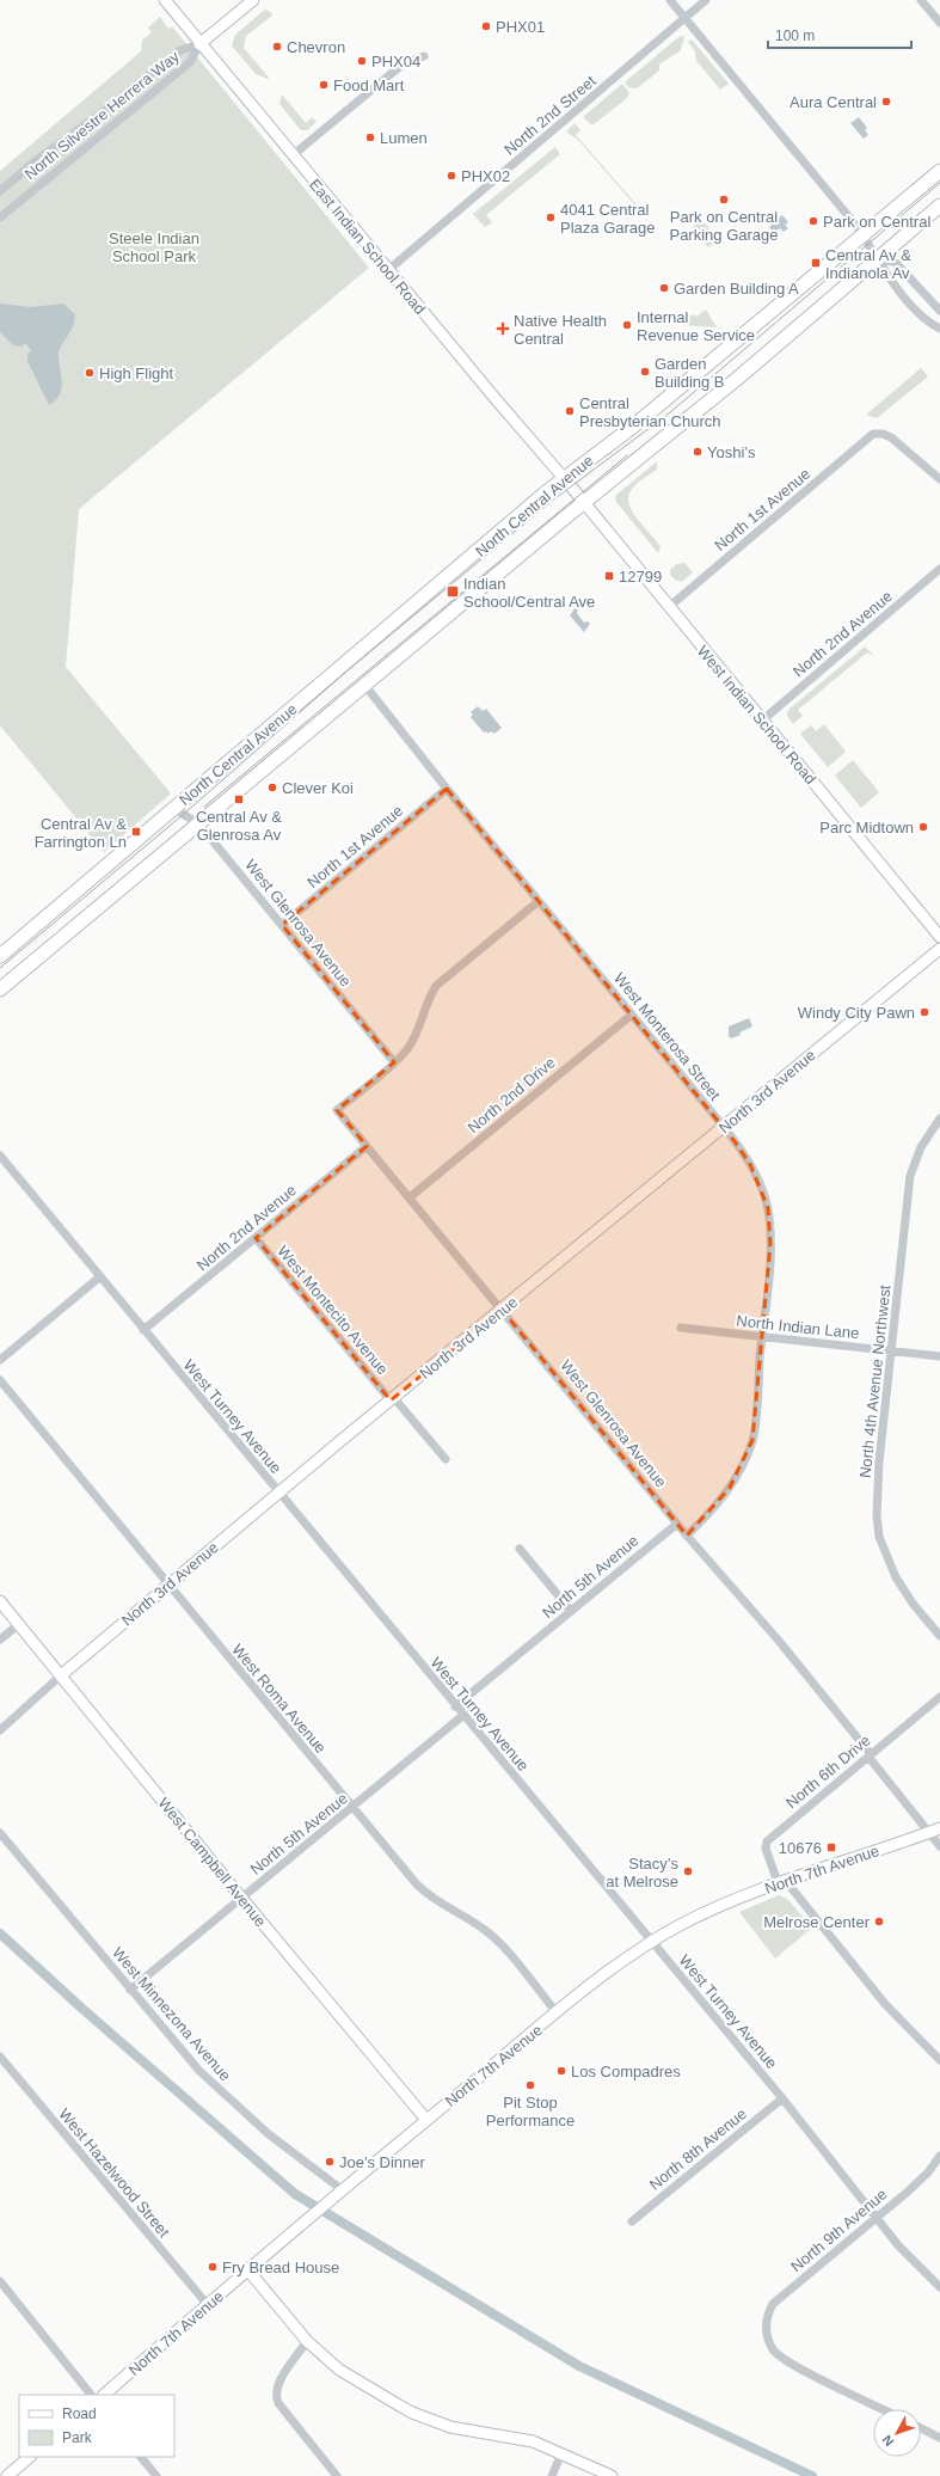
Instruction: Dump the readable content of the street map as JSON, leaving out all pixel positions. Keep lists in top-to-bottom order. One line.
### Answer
{"streets":{"main road":["North Central Avenue"],"street":["North Silvestre Herrera Way","North 2nd Street","East Indian School Road","North 1st Avenue","North 2nd Avenue","West Indian School Road","West Glenrosa Avenue","West Monterosa Street","North 3rd Avenue","North 2nd Drive","West Montecito Avenue","North Indian Lane","North 4th Avenue Northwest","West Turney Avenue","North 5th Avenue","West Roma Avenue","North 6th Drive","West Campbell Avenue","North 7th Avenue","West Minnezona Avenue","North 8th Avenue","West Hazelwood Street","North 9th Avenue"]},"crossings":[["North Silvestre Herrera Way","East Indian School Road"],["North 2nd Street","East Indian School Road"],["East Indian School Road","North Central Avenue"],["East Indian School Road","West Indian School Road"],["North Central Avenue","West Indian School Road"],["North Central Avenue","West Glenrosa Avenue"],["North Central Avenue","West Monterosa Street"],["North 1st Avenue","West Indian School Road"],["North 1st Avenue","West Glenrosa Avenue"],["North 1st Avenue","West Monterosa Street"],["North 2nd Avenue","West Indian School Road"],["North 2nd Avenue","West Glenrosa Avenue"],["North 2nd Avenue","West Montecito Avenue"],["North 2nd Avenue","West Turney Avenue"],["West Glenrosa Avenue","West Monterosa Street"],["West Glenrosa Avenue","North 3rd Avenue"],["West Glenrosa Avenue","North 2nd Drive"],["West Glenrosa Avenue","North 5th Avenue"],["West Glenrosa Avenue","North 6th Drive"],["West Glenrosa Avenue","North 7th Avenue"],["West Monterosa Street","North 3rd Avenue"],["West Monterosa Street","North 2nd Drive"],["West Monterosa Street","North Indian Lane"],["North 3rd Avenue","West Montecito Avenue"],["North 3rd Avenue","West Turney Avenue"],["North 3rd Avenue","West Roma Avenue"],["North 3rd Avenue","West Campbell Avenue"],["North Indian Lane","North 4th Avenue Northwest"],["West Turney Avenue","North 5th Avenue"],["West Turney Avenue","North 7th Avenue"],["West Turney Avenue","North 8th Avenue"],["West Turney Avenue","North 9th Avenue"],["North 5th Avenue","West Roma Avenue"],["North 5th Avenue","West Campbell Avenue"],["North 5th Avenue","West Minnezona Avenue"],["West Roma Avenue","North 7th Avenue"],["North 6th Drive","North 7th Avenue"],["West Campbell Avenue","North 7th Avenue"],["North 7th Avenue","West Minnezona Avenue"],["North 7th Avenue","West Hazelwood Street"]],"parks":["Steele Indian School Park"],"places":{"other":["PHX01","Chevron","PHX04","Food Mart","Aura Central","Lumen","PHX02","Park on Central Parking Garage","4041 Central Plaza Garage","Park on Central","Garden Building A","Internal Revenue Service","Garden Building B","High Flight","Central Presbyterian Church","Yoshi’s","Clever Koi","Parc Midtown","Windy City Pawn","Stacy’s at Melrose","Melrose Center","Los Compadres","Pit Stop Performance","Joe's Dinner","Fry Bread House"],"transit":["Central Av & Indianola Av","12799","Indian School/Central Ave","Central Av & Glenrosa Av","Central Av & Farrington Ln","10676"],"health":["Native Health Central"]},"legend":["Road","Park"],"scale_bar":"100 m","north":"bottom left"}
